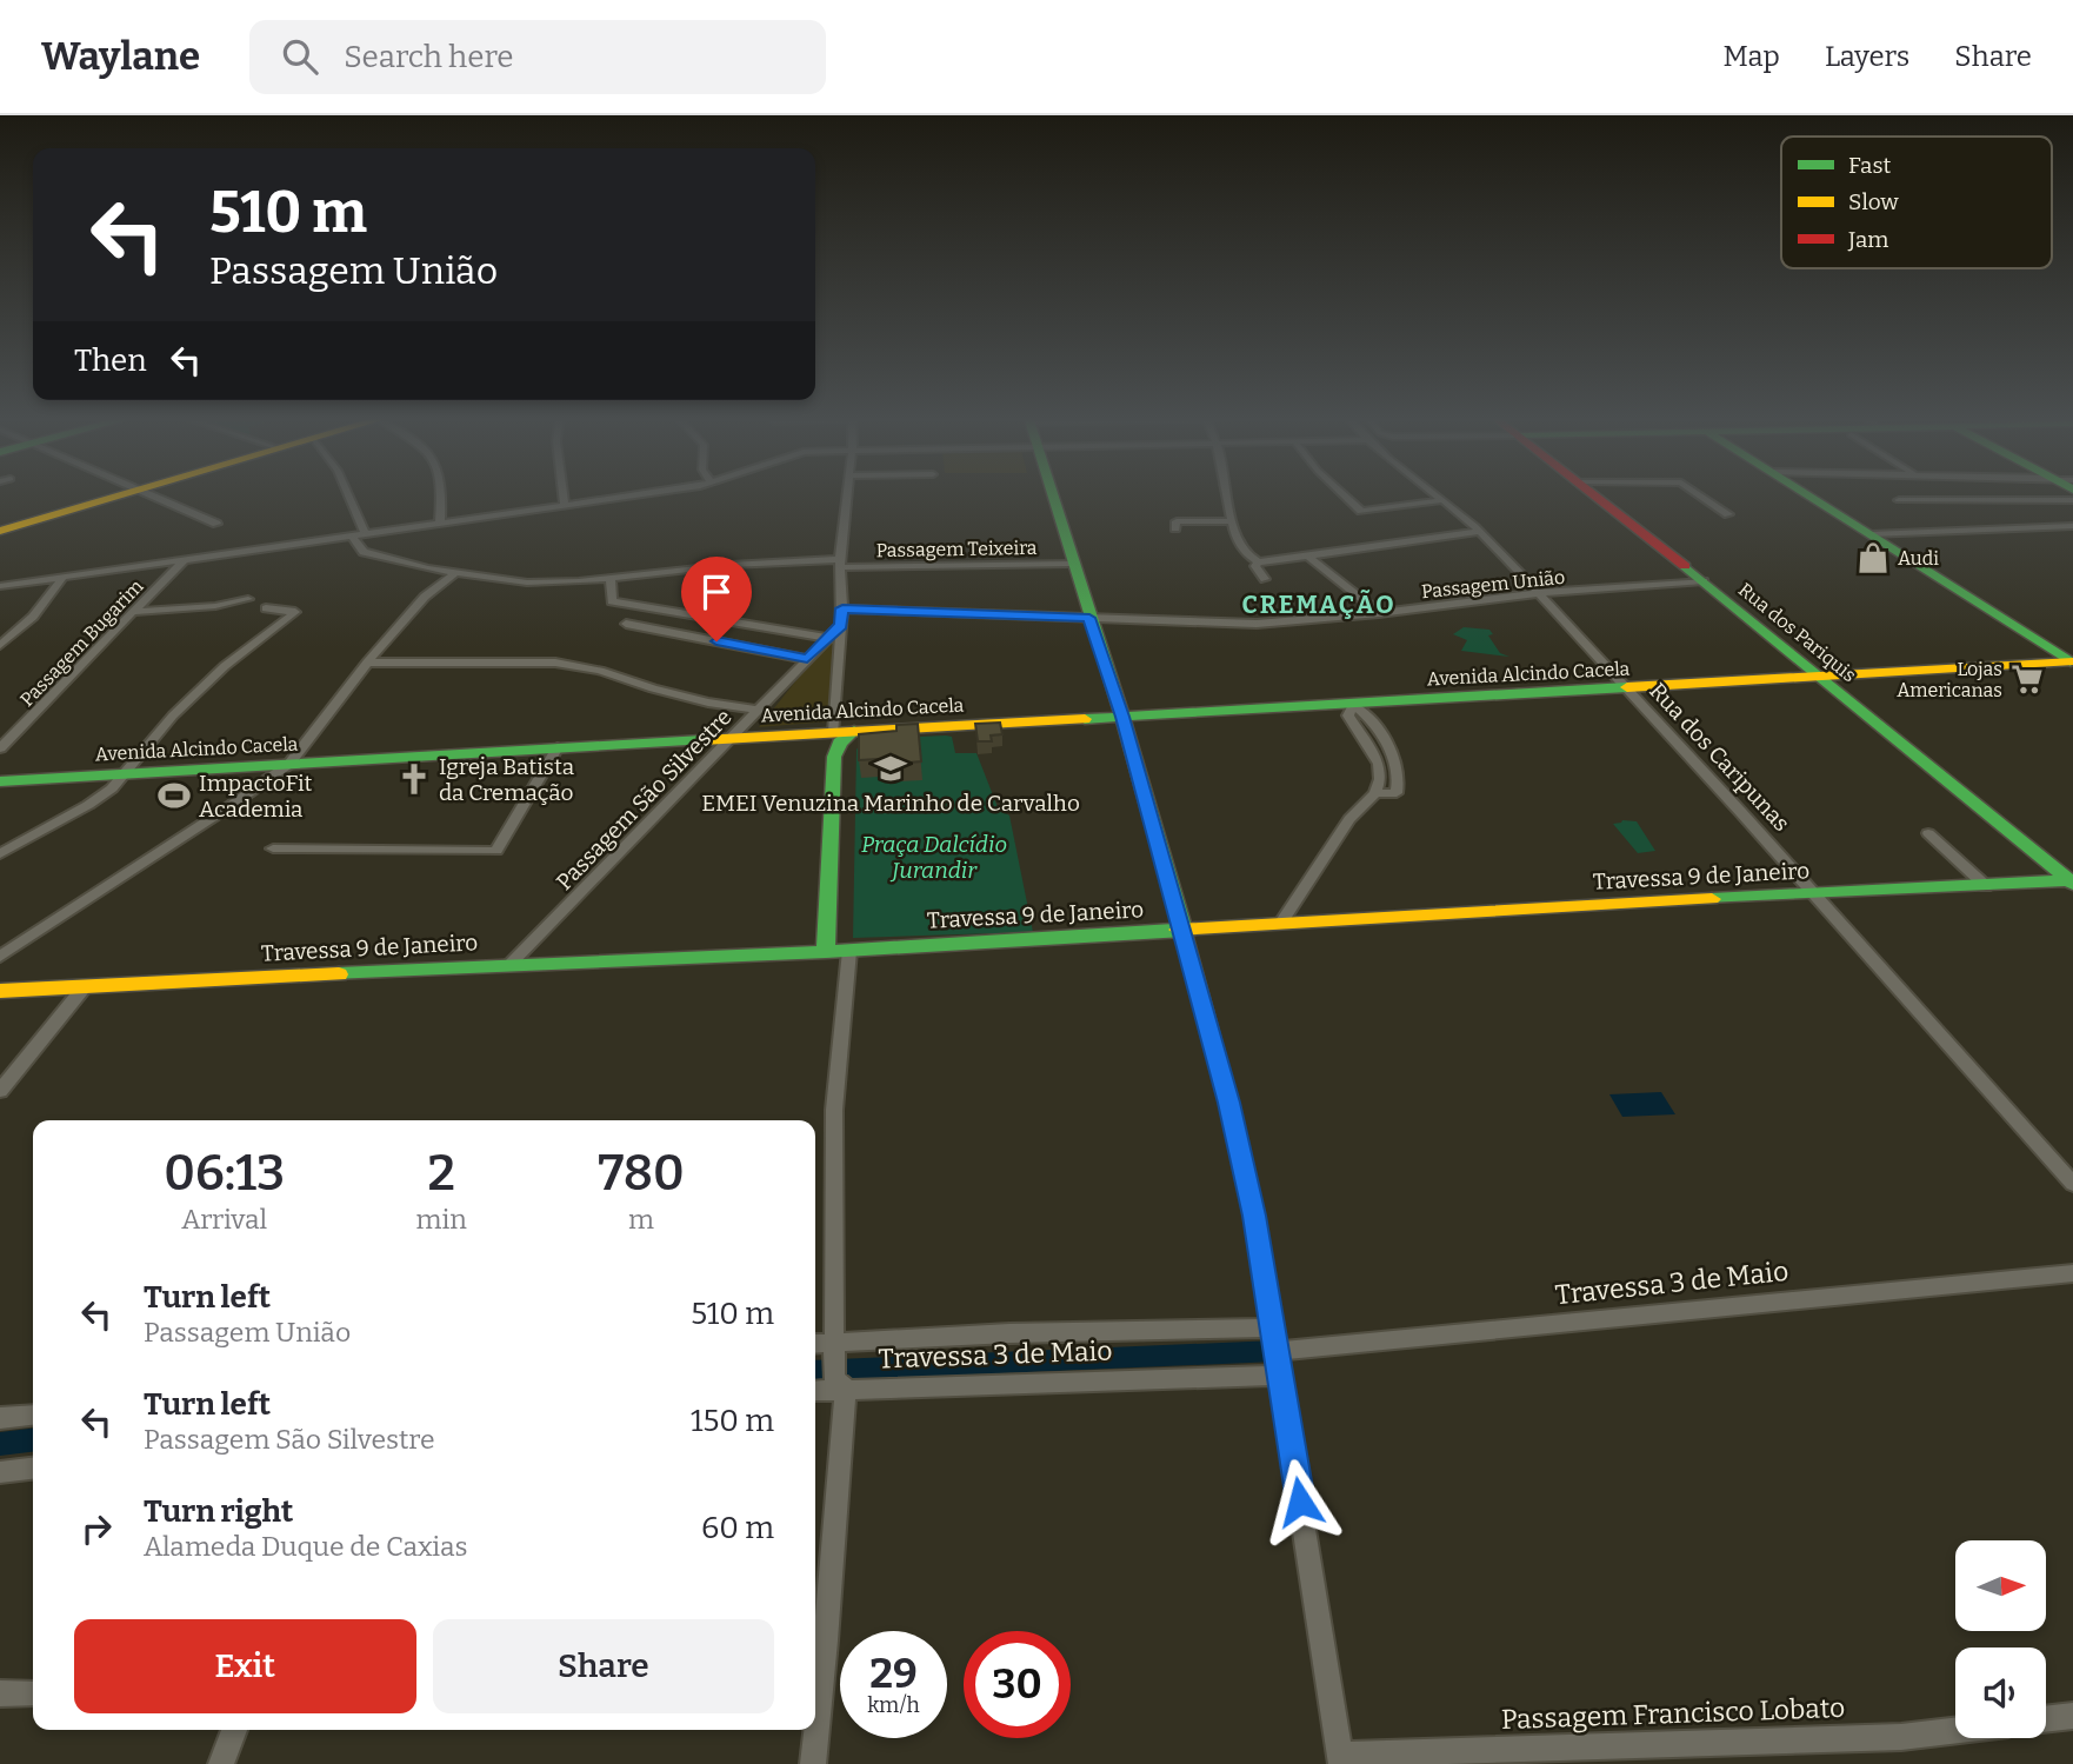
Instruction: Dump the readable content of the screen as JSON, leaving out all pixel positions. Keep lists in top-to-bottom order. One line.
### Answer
{"streets":{"main road":["Rua dos Pariquis","Avenida Alcindo Cacela","Travessa 9 de Janeiro"],"street":["Passagem Teixeira","Passagem União","Passagem Bugarim","Rua dos Caripunas","Passagem São Silvestre","Travessa 3 de Maio","Passagem Francisco Lobato"]},"crossings":[["Passagem União","Rua dos Pariquis"],["Passagem União","Rua dos Caripunas"],["Rua dos Pariquis","Avenida Alcindo Cacela"],["Rua dos Pariquis","Travessa 9 de Janeiro"],["Avenida Alcindo Cacela","Rua dos Caripunas"],["Avenida Alcindo Cacela","Passagem São Silvestre"],["Rua dos Caripunas","Travessa 9 de Janeiro"],["Passagem São Silvestre","Travessa 9 de Janeiro"]],"districts":["CREMAÇÃO"],"parks":["Praça Dalcídio Jurandir"],"places":{"shop":["Audi"],"supermarket":["Lojas Americanas"],"school or university":["EMEI Venuzina Marinho de Carvalho"],"church":["Igreja Batista da Cremação"],"sports":["ImpactoFit Academia"]},"legend":["Fast","Slow","Jam"],"north":"right","page":{"header":"Waylane","search":"Search here","nav":["Map","Layers","Share"],"turn":["510 m","Passagem União"],"then":"Then","eta":["06:13","Arrival","2","min","780","m"],"list":[{"name":"Turn left","note":"Passagem União","value":"510 m"},{"name":"Turn left","note":"Passagem São Silvestre","value":"150 m"},{"name":"Turn right","note":"Alameda Duque de Caxias","value":"60 m"}],"buttons":["Exit","Share"],"speed":"29 km/h","limit":"30"}}
